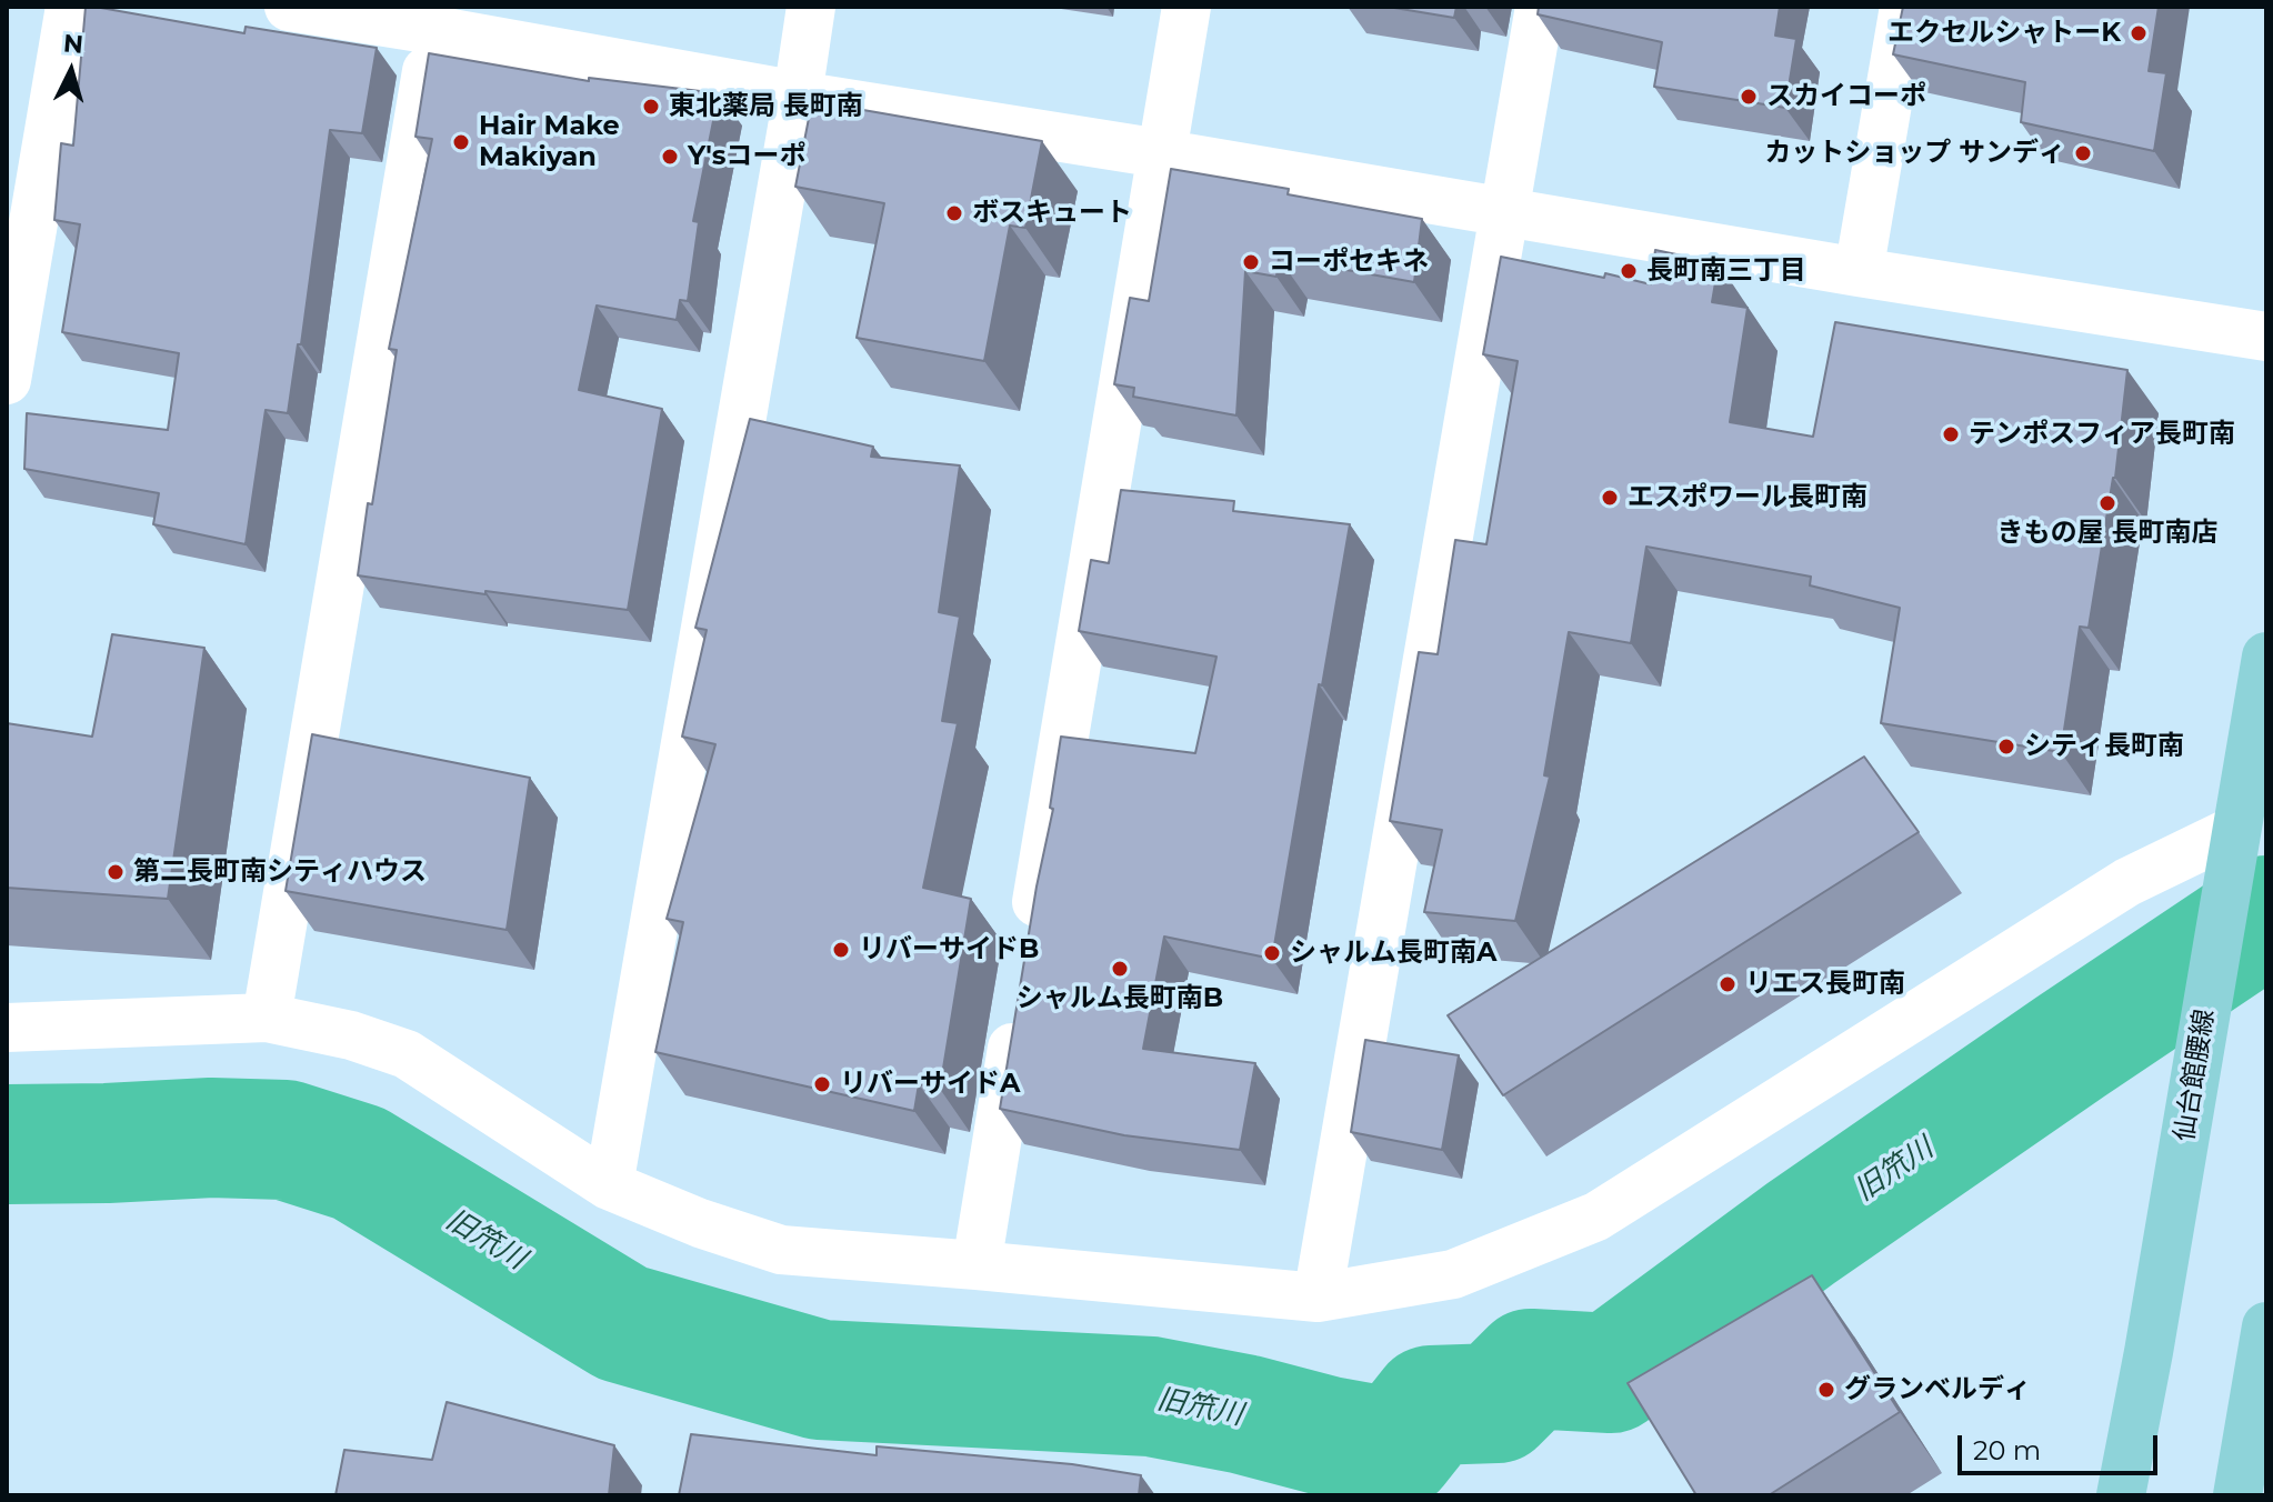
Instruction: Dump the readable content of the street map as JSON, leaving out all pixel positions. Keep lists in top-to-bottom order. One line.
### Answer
{"streets":{"main road":["仙台館腰線"]},"water":["旧笊川"],"places":["エクセルシャトーK","スカイコーポ","東北薬局 長町南","Hair Make Makiyan","カットショップ サンディ","Y'sコーポ","ボスキュート","コーポセキネ","長町南三丁目","テンポスフィア長町南","エスポワール長町南","きもの屋 長町南店","シティ長町南","第二長町南シティハウス","リバーサイドB","シャルム長町南A","シャルム長町南B","リエス長町南","リバーサイドA","グランベルディ"],"scale_bar":"20 m","north":"top"}
